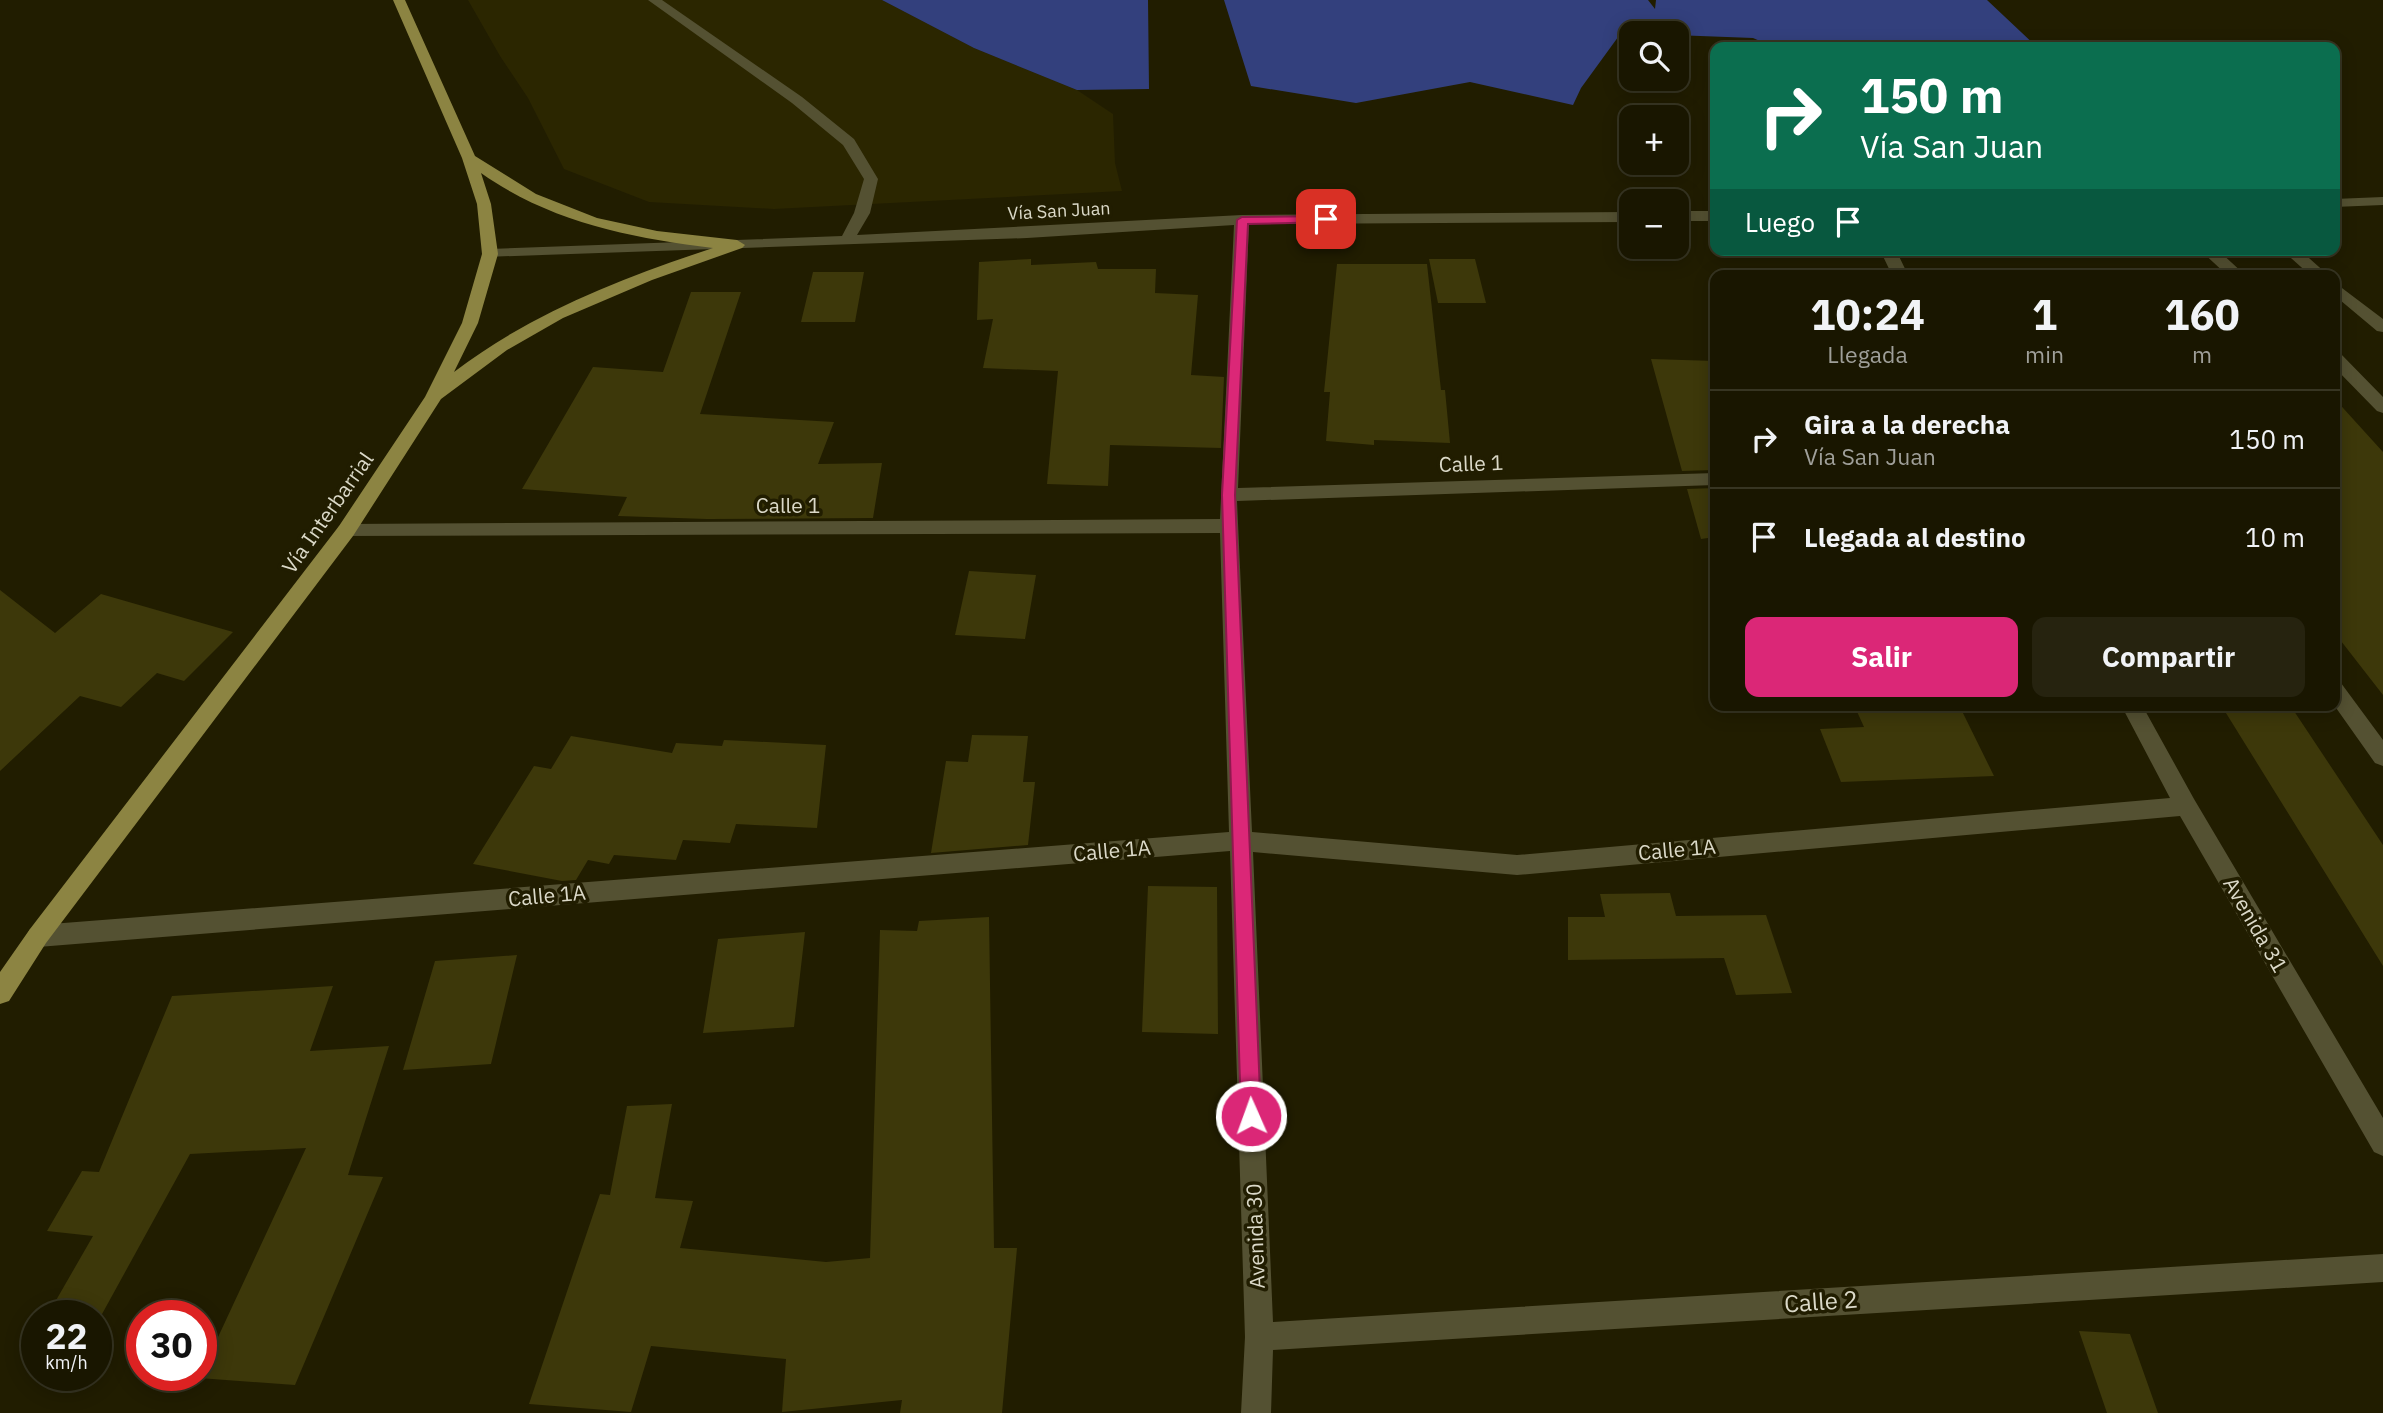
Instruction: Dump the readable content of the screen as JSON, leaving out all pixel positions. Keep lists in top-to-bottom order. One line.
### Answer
{"streets":{"main road":["Vía Interbarrial"],"street":["Vía San Juan","Calle 1","Calle 1A","Avenida 31","Avenida 30","Calle 2"]},"crossings":[["Vía San Juan","Vía Interbarrial"],["Vía San Juan","Avenida 30"],["Calle 1","Vía Interbarrial"],["Calle 1","Avenida 30"],["Vía Interbarrial","Calle 1A"],["Calle 1A","Avenida 31"],["Calle 1A","Avenida 30"],["Avenida 30","Calle 2"]],"page":{"map_buttons":["+","−"],"turn":["150 m","Vía San Juan"],"then":"Luego","eta":["10:24","Llegada","1","min","160","m"],"list":[{"name":"Gira a la derecha","note":"Vía San Juan","value":"150 m"},{"name":"Llegada al destino","value":"10 m"}],"buttons":["Salir","Compartir"],"speed":"22 km/h","limit":"30"}}
